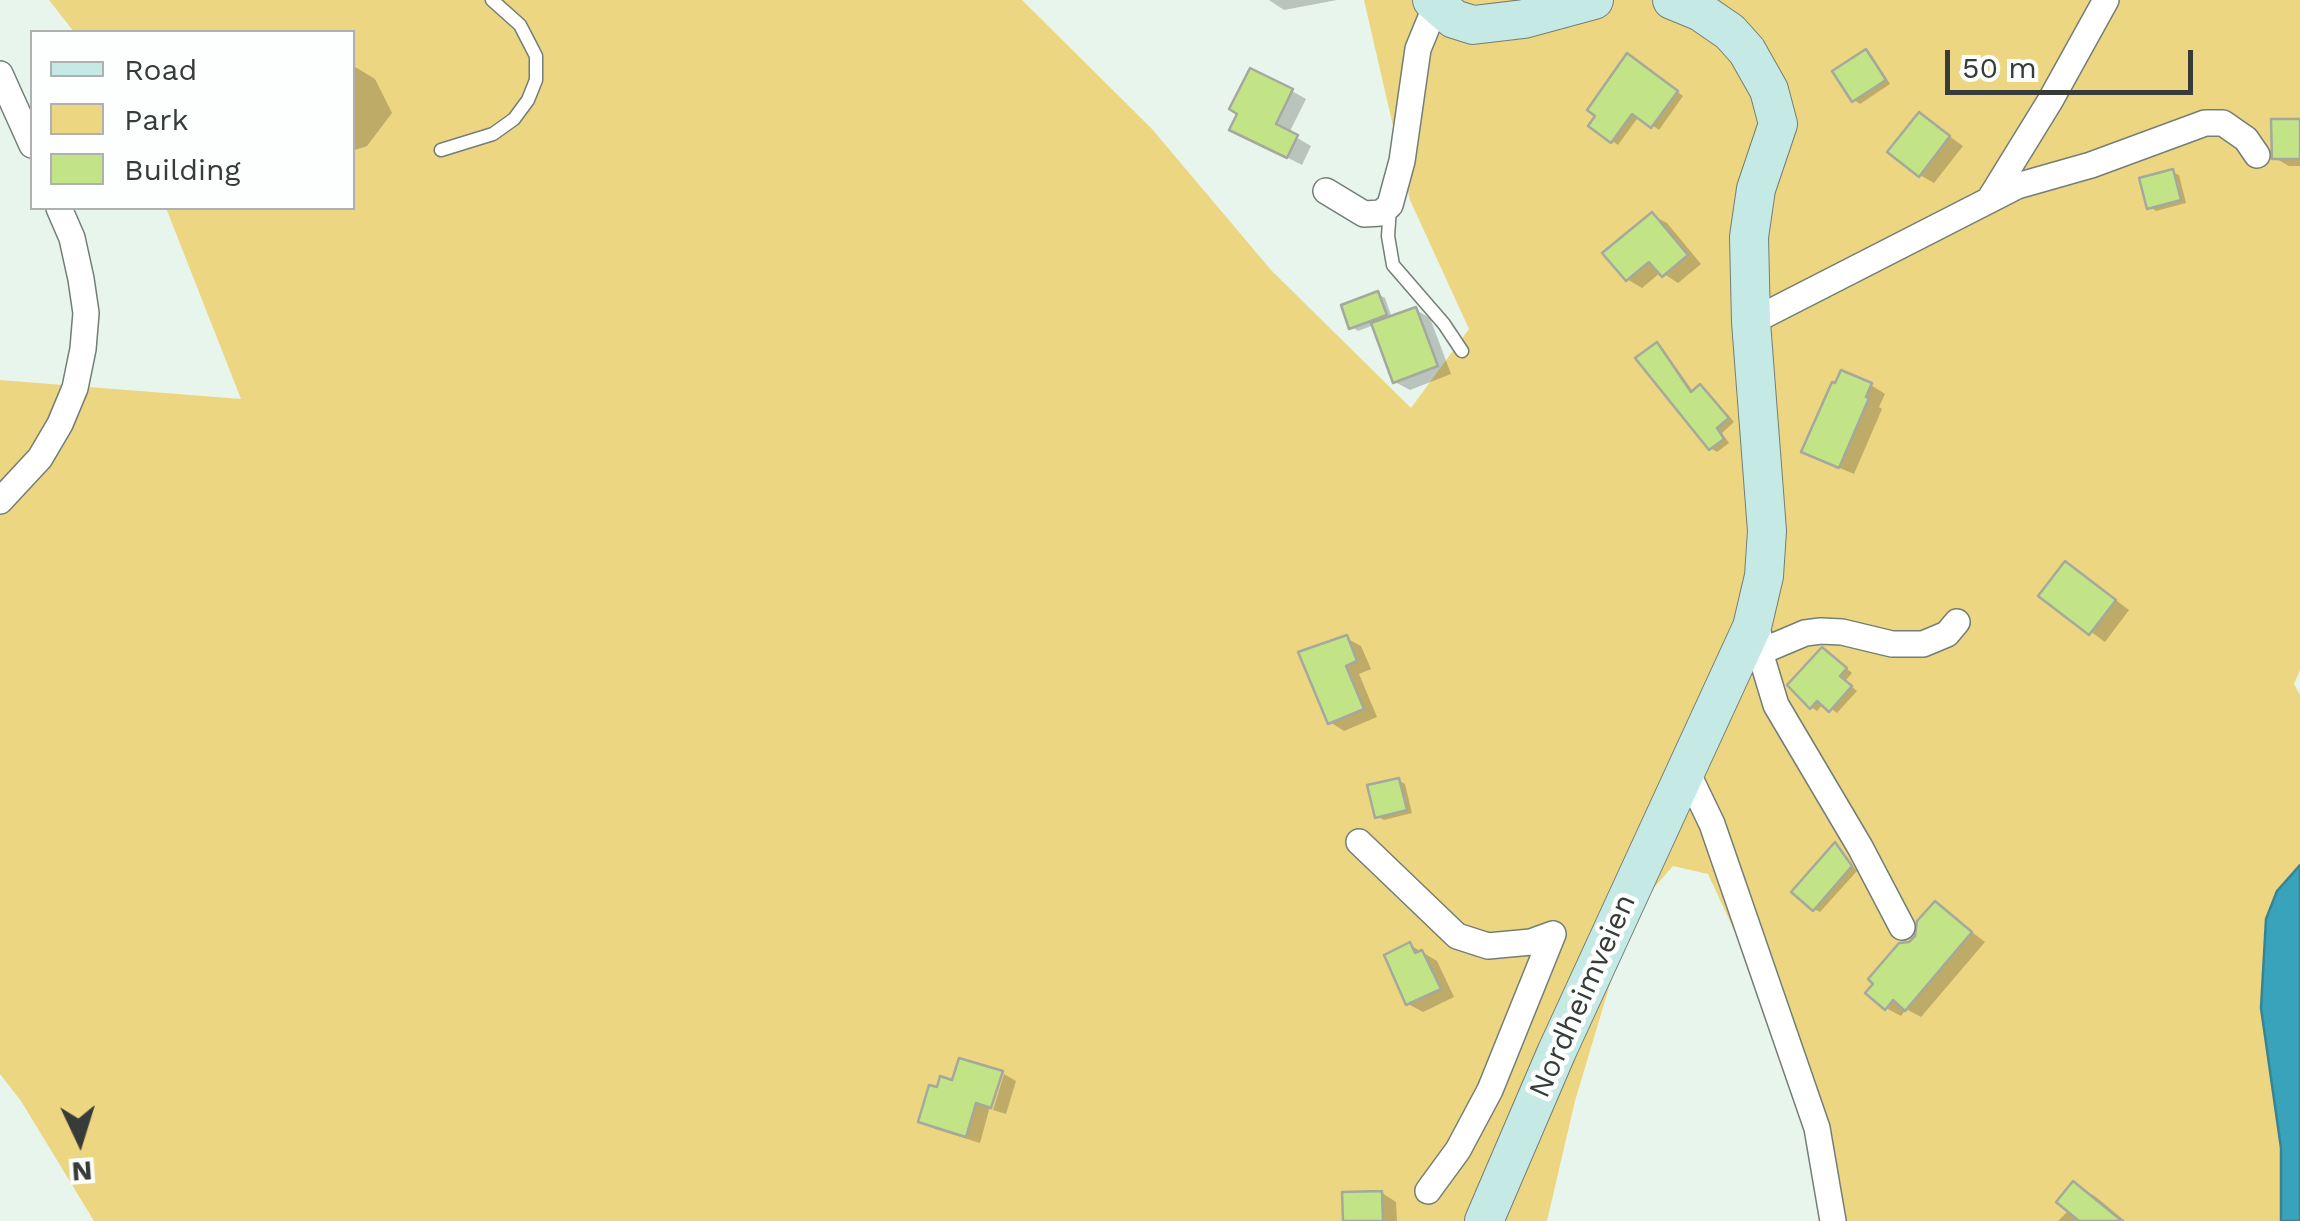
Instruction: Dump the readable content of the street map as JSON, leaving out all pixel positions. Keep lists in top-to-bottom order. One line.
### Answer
{"streets":{"main road":["Nordheimveien"]},"legend":["Road","Park","Building"],"scale_bar":"50 m","north":"bottom"}
